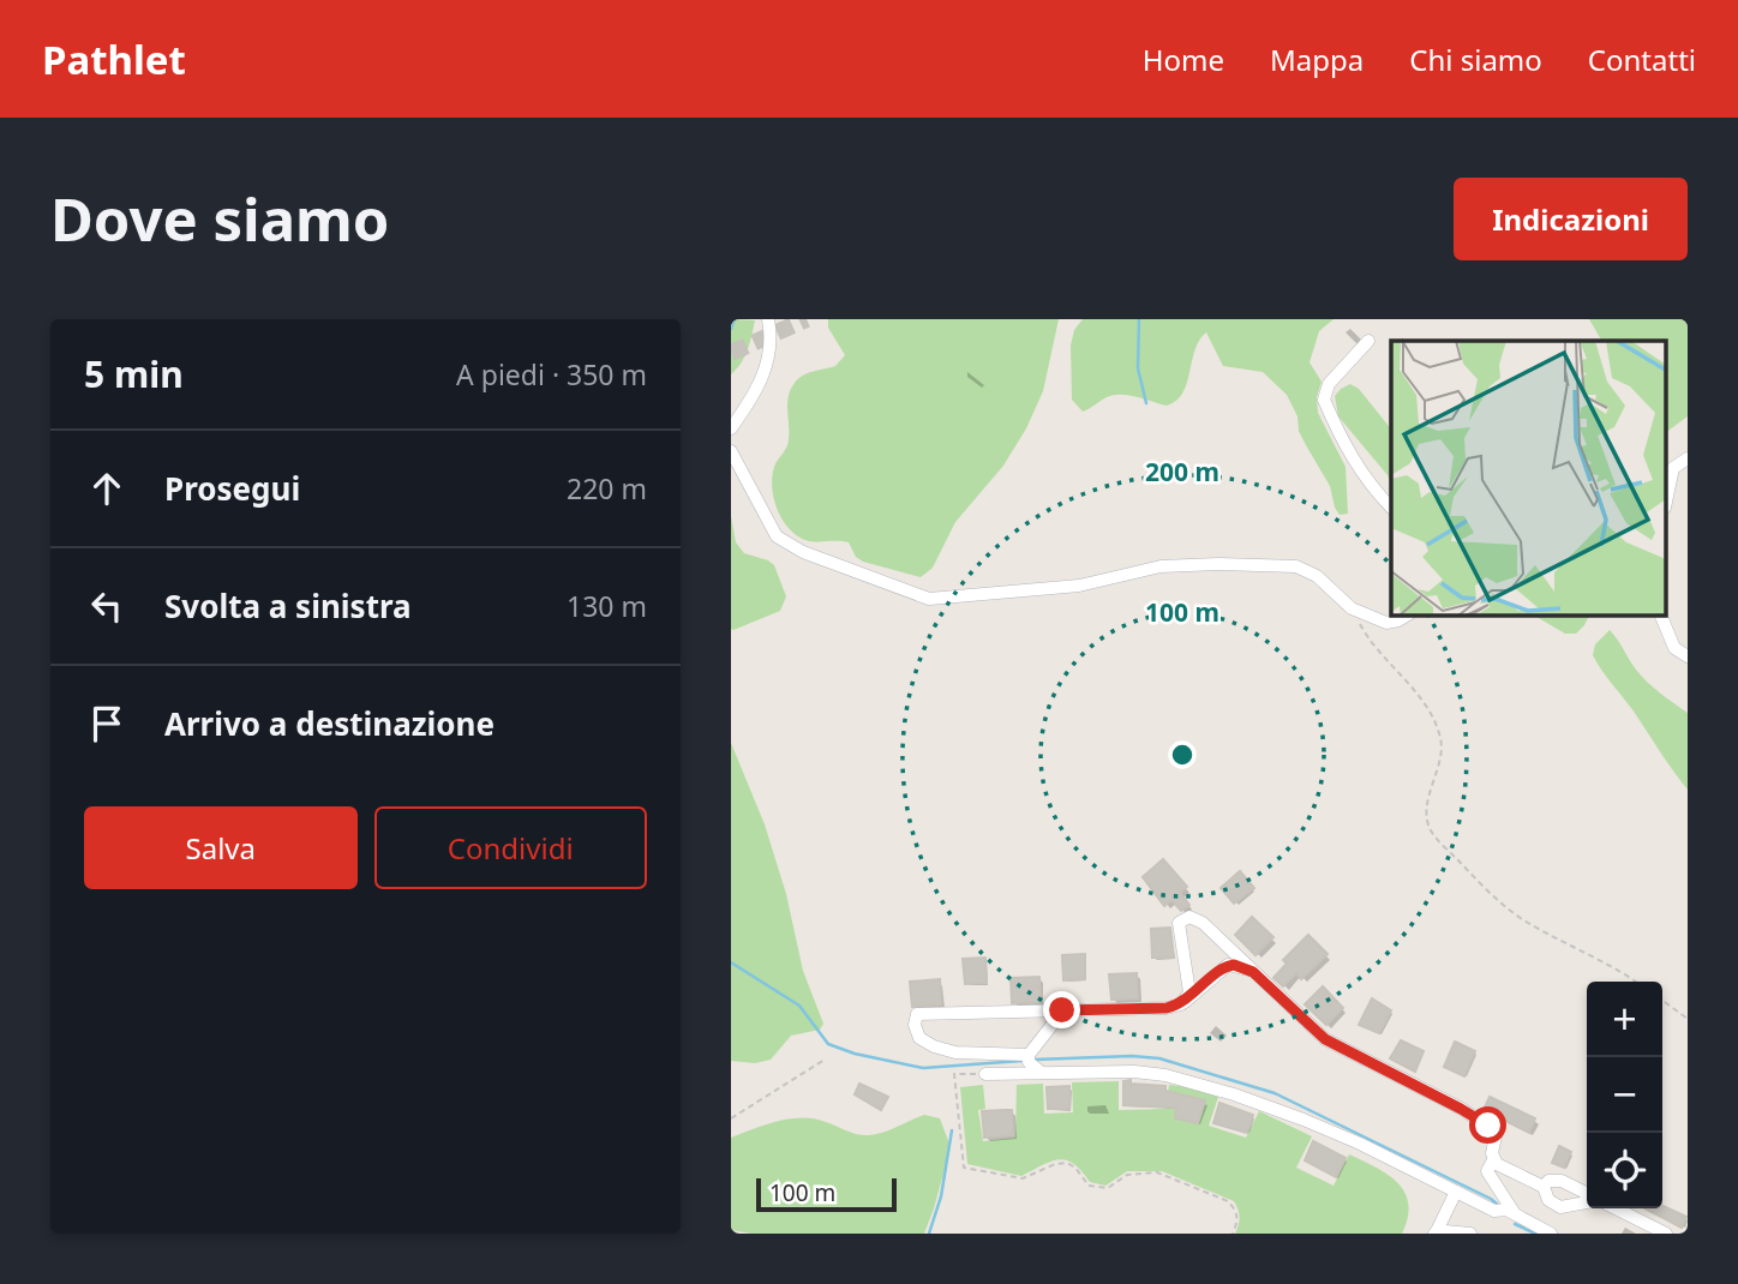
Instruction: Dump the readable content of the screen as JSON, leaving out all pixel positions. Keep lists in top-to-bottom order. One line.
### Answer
{"scale_bar":"100 m","page":{"header":"Pathlet","nav":["Home","Mappa","Chi siamo","Contatti"],"buttons":["Indicazioni",["Salva","Condividi"]],"title":"Dove siamo","heading":["5 min","A piedi · 350 m"],"list":[["Prosegui","220 m"],["Svolta a sinistra","130 m"],"Arrivo a destinazione"],"map_buttons":["+","−"],"scale":"100 m"},"rings":["200 m","100 m"]}
